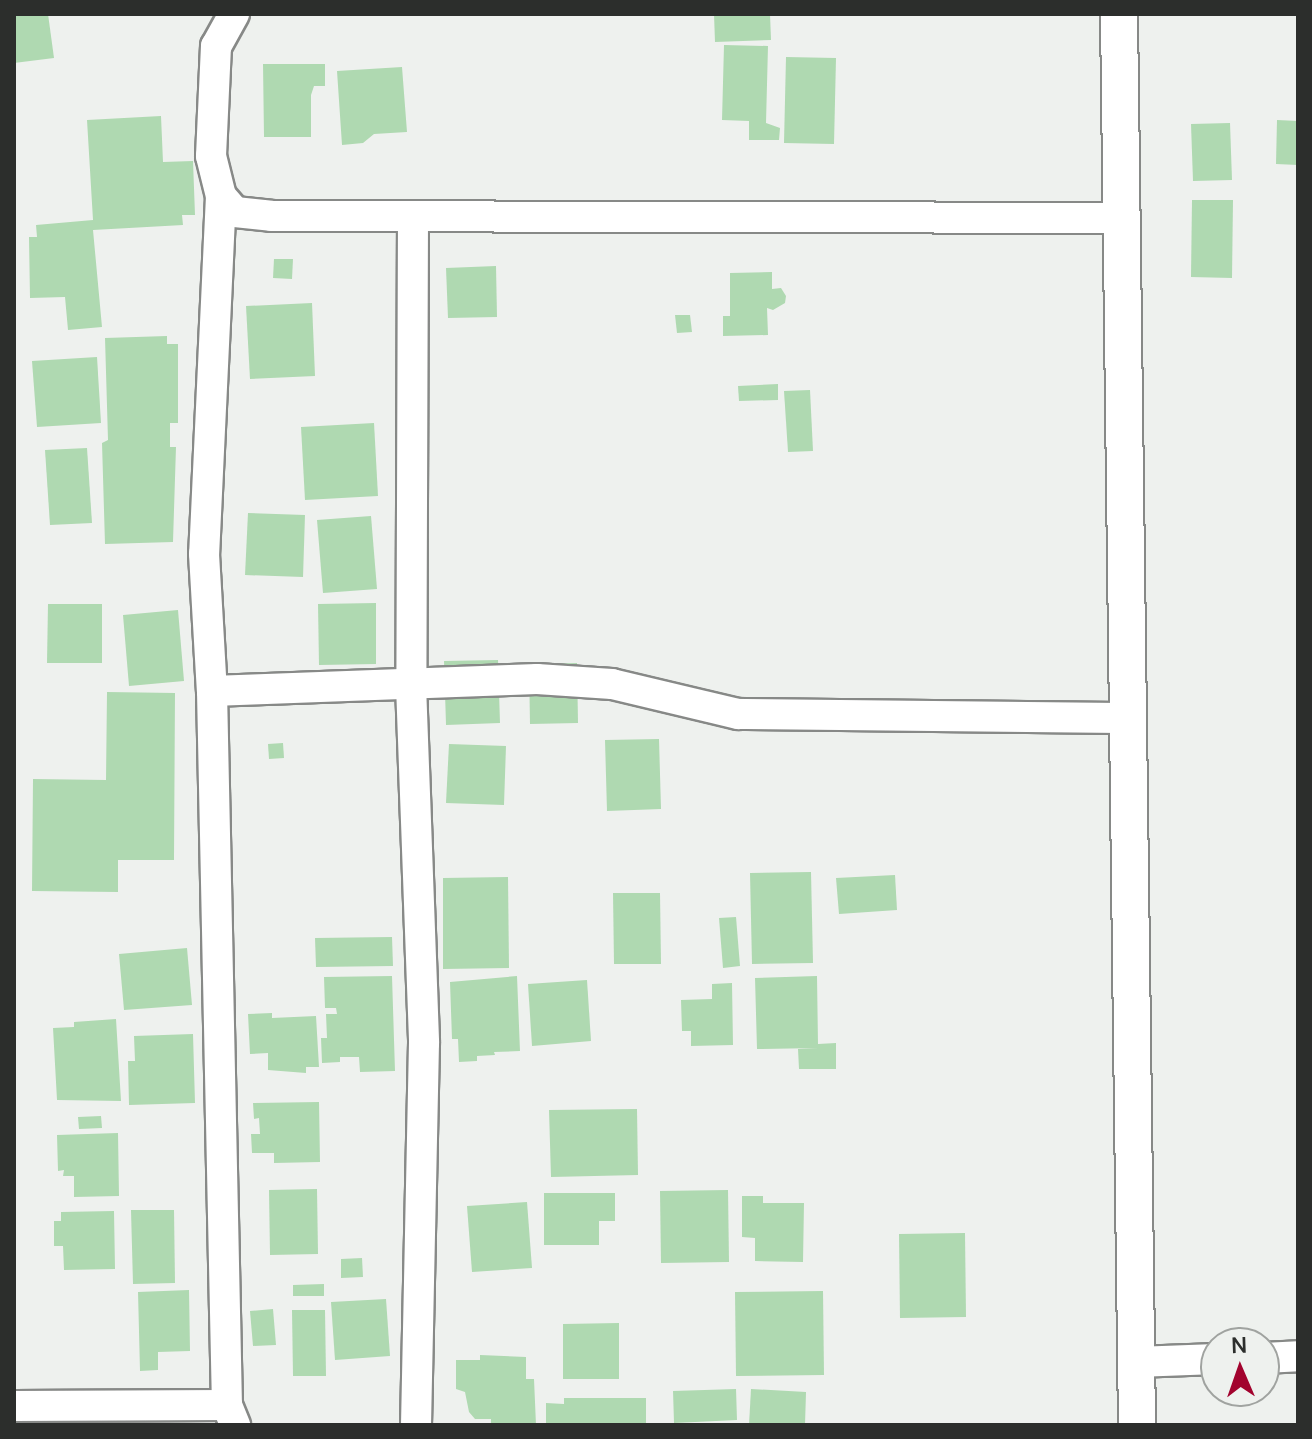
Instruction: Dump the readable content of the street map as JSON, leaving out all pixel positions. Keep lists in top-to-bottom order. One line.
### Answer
{"north":"top"}
